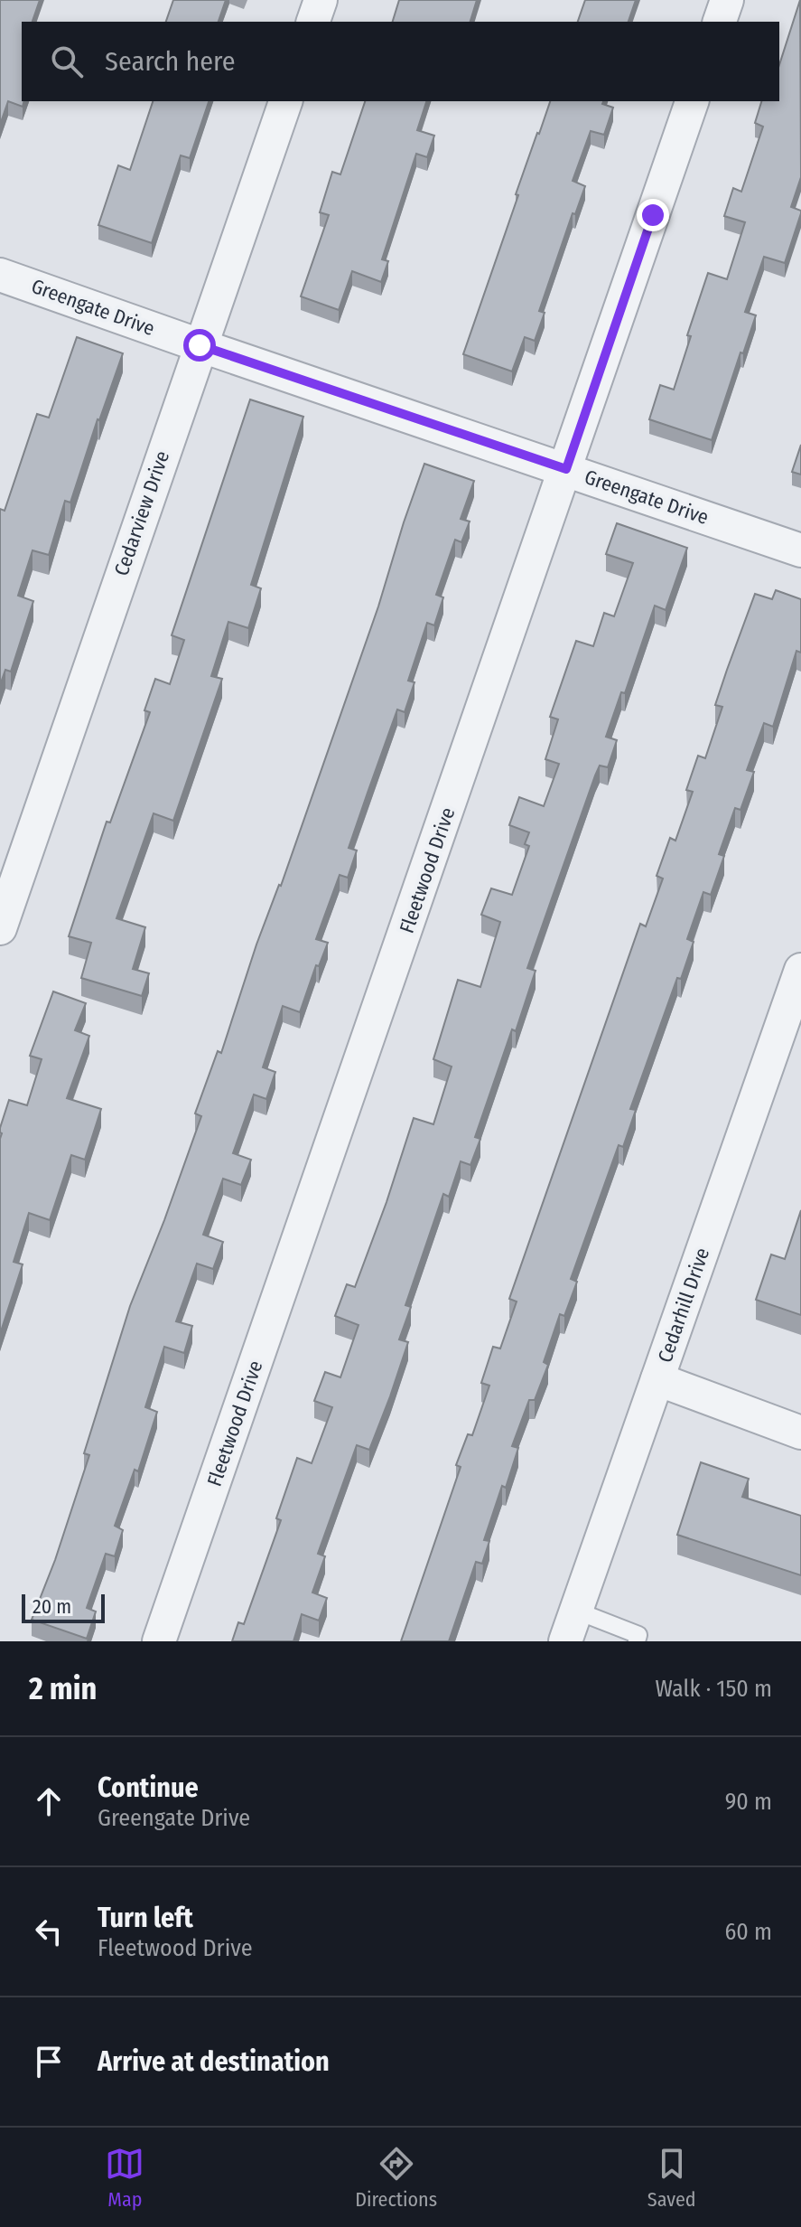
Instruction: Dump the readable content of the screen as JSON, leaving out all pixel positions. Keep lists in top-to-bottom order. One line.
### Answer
{"streets":{"street":["Greengate Drive","Cedarview Drive","Fleetwood Drive","Cedarhill Drive"]},"crossings":[["Greengate Drive","Cedarview Drive"],["Greengate Drive","Fleetwood Drive"]],"scale_bar":"20 m","page":{"search":"Search here","scale":"20 m","heading":["2 min","Walk · 150 m"],"list":[["Continue","Greengate Drive","90 m"],["Turn left","Fleetwood Drive","60 m"],"Arrive at destination"],"nav":["Map","Directions","Saved"]}}
